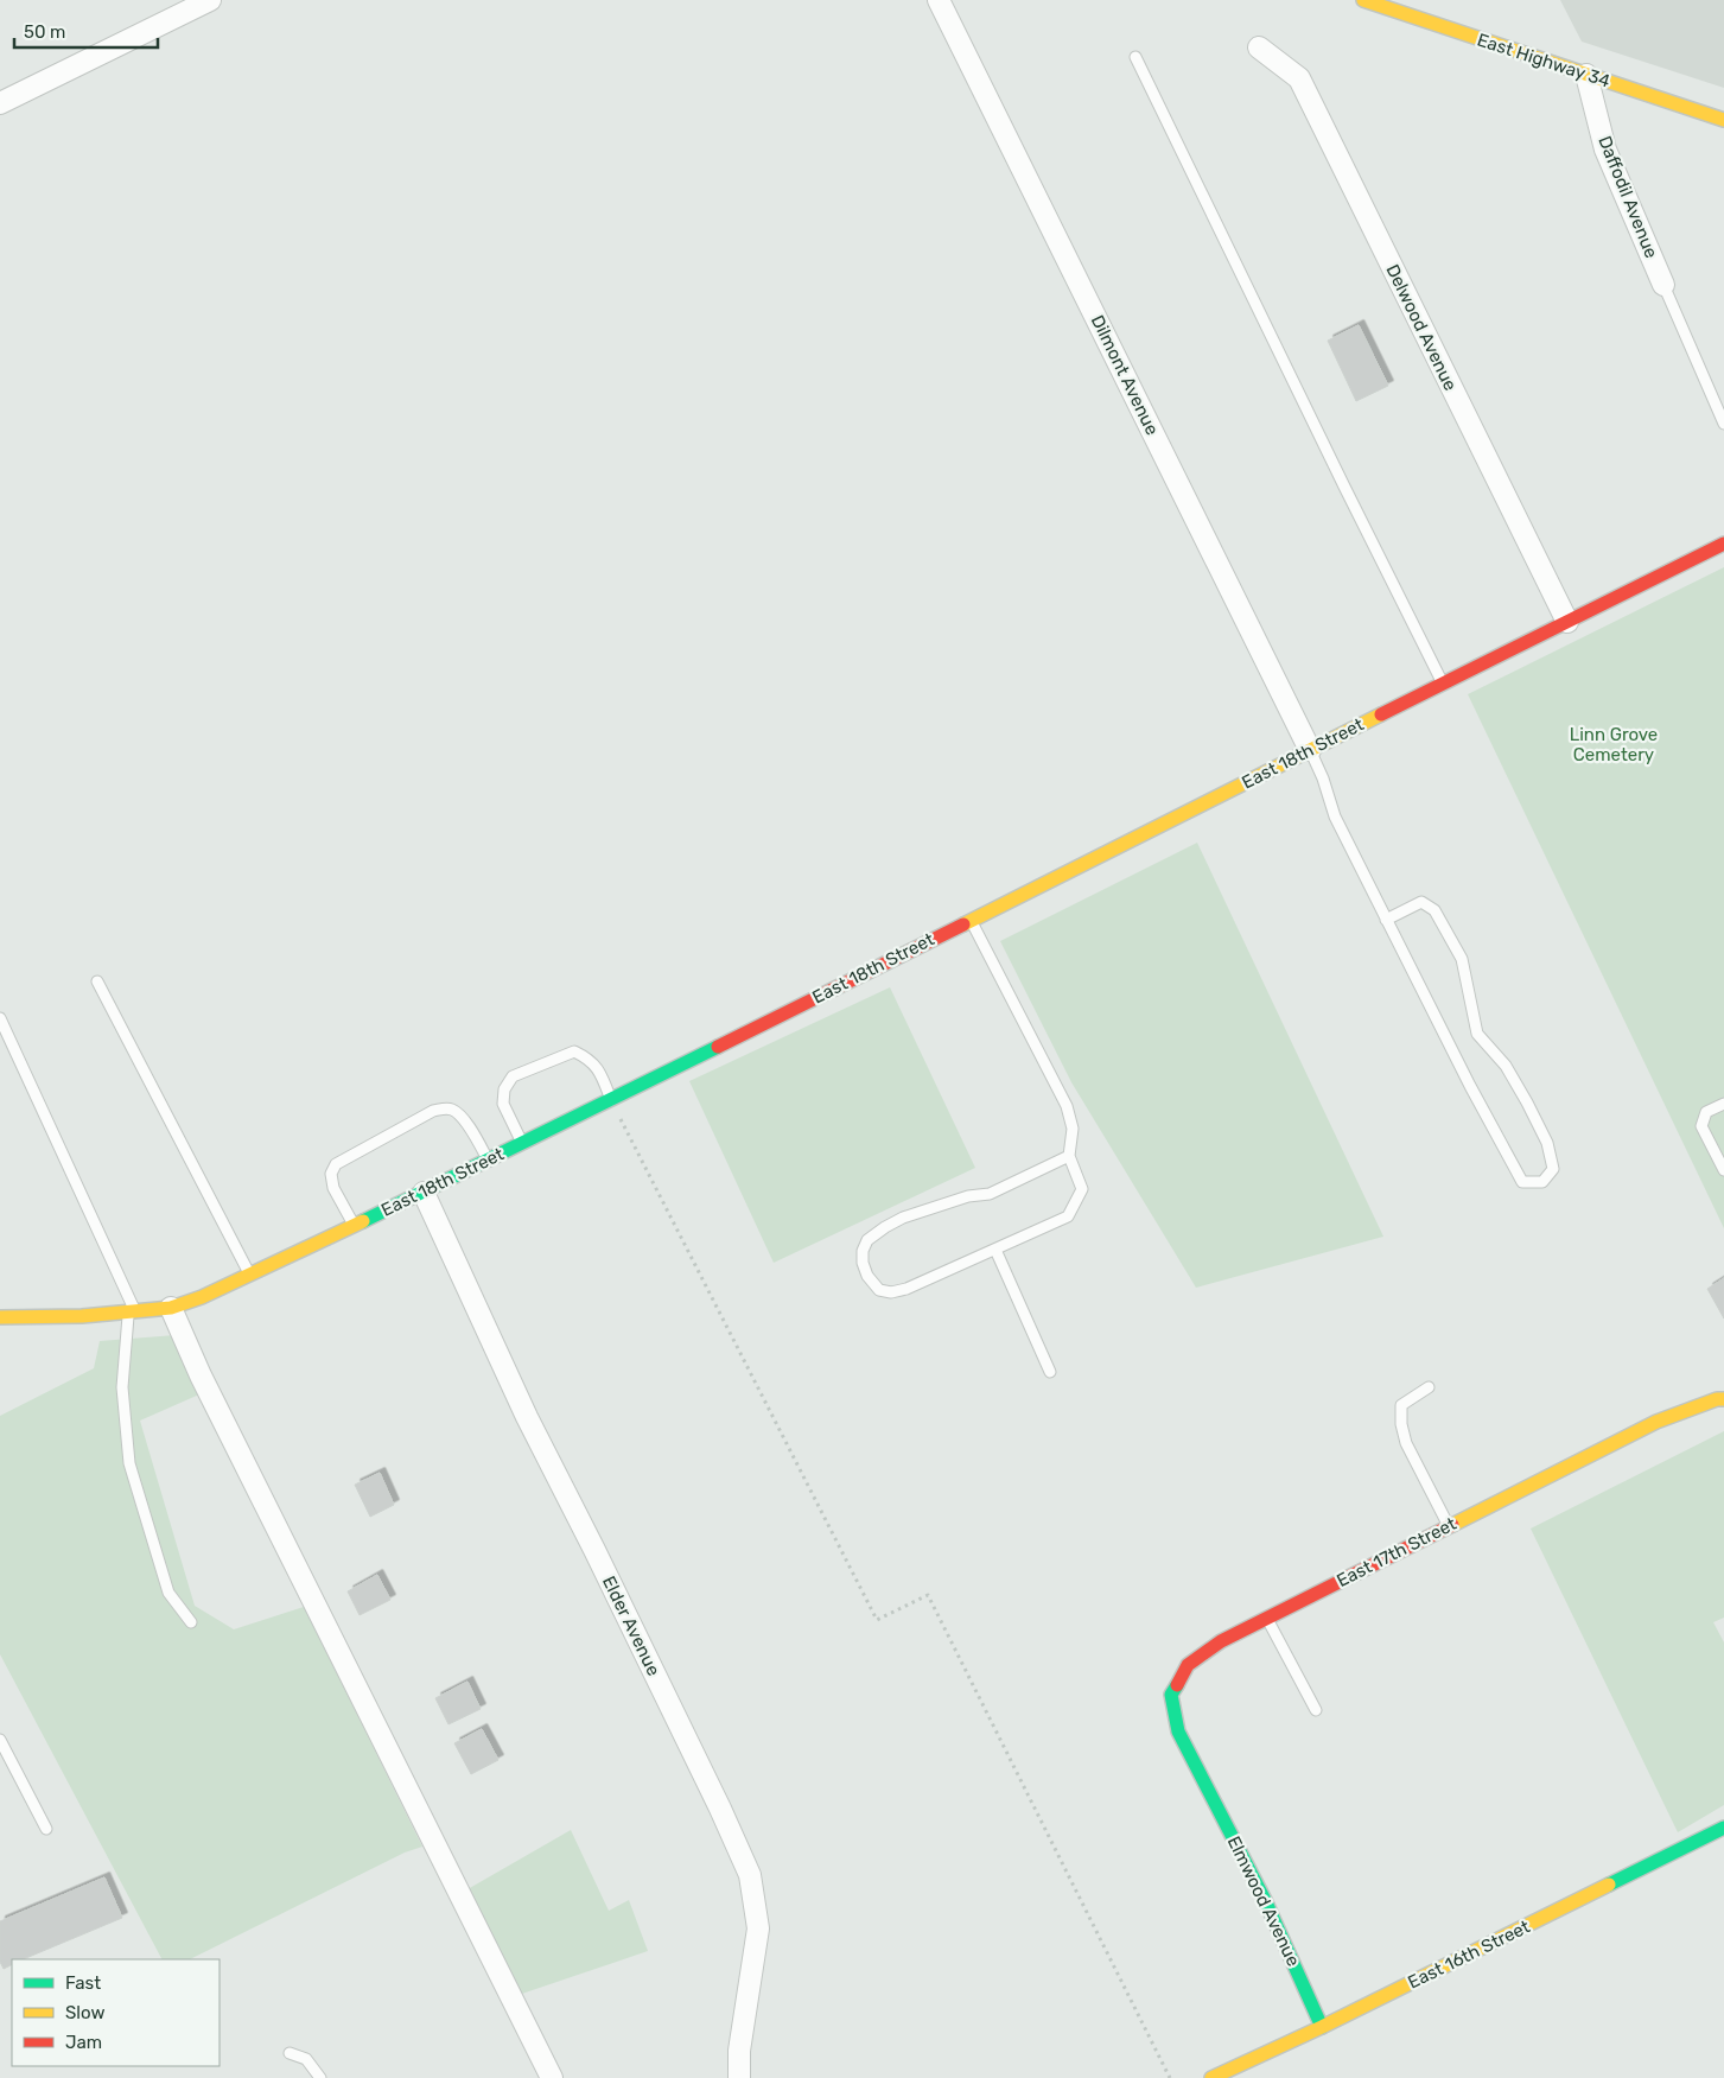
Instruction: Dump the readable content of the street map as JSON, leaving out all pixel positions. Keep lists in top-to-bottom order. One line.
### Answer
{"streets":{"street":["East Highway 34","Daffodil Avenue","Delwood Avenue","Dilmont Avenue","East 18th Street","East 17th Street","Elder Avenue","Elmwood Avenue","East 16th Street"]},"crossings":[["East Highway 34","Daffodil Avenue"],["Delwood Avenue","East 18th Street"],["Dilmont Avenue","East 18th Street"],["East 18th Street","Elder Avenue"],["East 17th Street","Elmwood Avenue"],["Elmwood Avenue","East 16th Street"]],"parks":["Linn Grove Cemetery"],"legend":["Fast","Slow","Jam"],"scale_bar":"50 m"}
